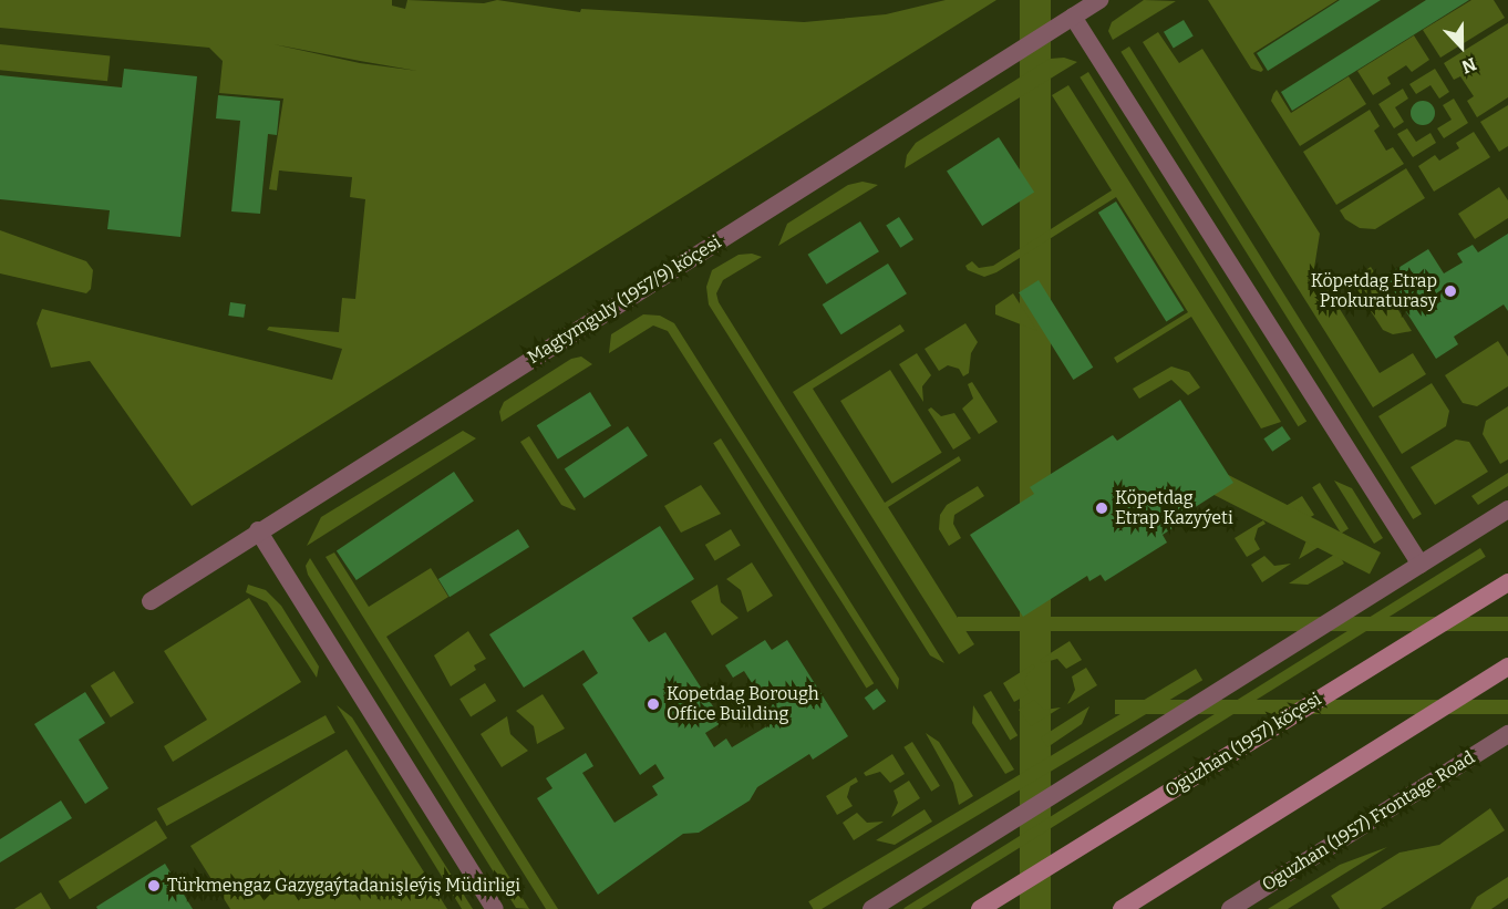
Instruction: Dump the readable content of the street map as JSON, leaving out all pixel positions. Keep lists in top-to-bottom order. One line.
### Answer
{"streets":{"main road":["Oguzhan (1957) köçesi"],"street":["Magtymguly (1957/9) köçesi","Oguzhan (1957) Frontage Road"]},"places":["Köpetdag Etrap Prokuraturasy","Köpetdag Etrap Kazyýeti","Kopetdag Borough Office Building","Türkmengaz Gazygaýtadanişleýiş Müdirligi"],"north":"bottom"}
